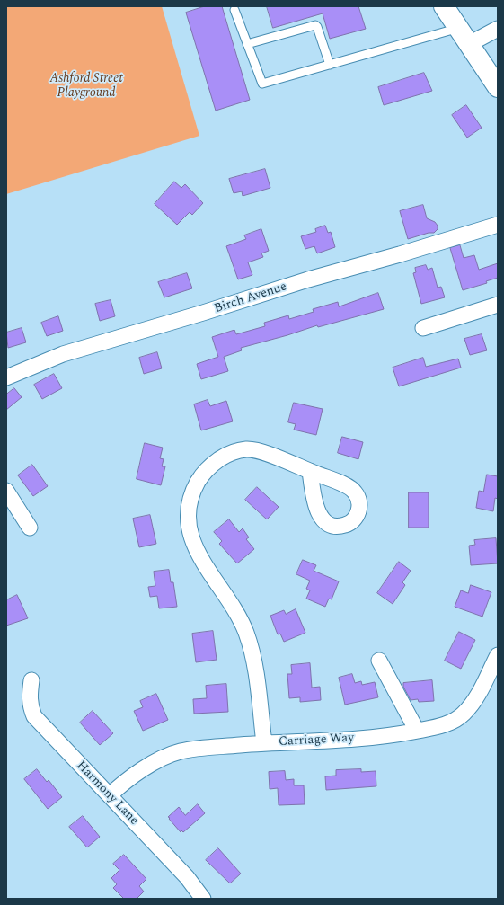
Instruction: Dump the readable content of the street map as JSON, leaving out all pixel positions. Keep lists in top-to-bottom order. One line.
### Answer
{"streets":{"street":["Birch Avenue","Carriage Way","Harmony Lane"]},"crossings":[["Carriage Way","Harmony Lane"]],"parks":["Ashford Street Playground"]}
